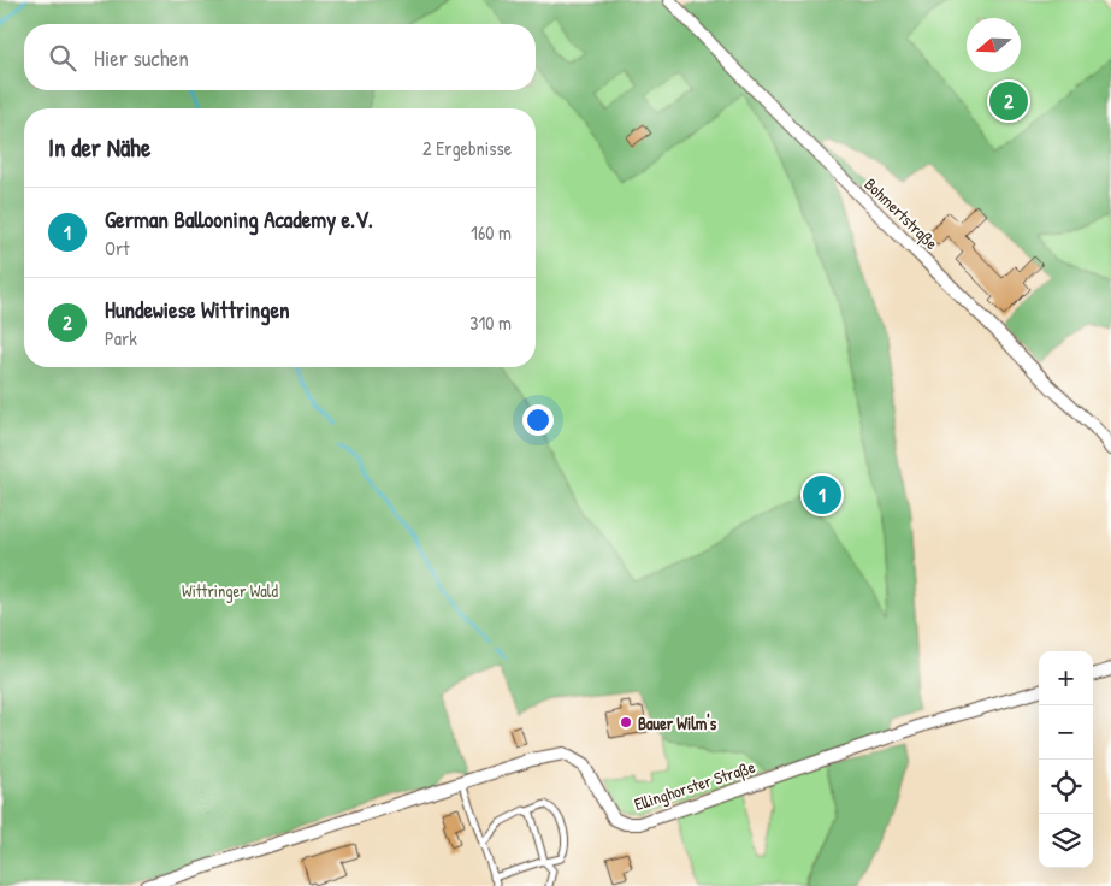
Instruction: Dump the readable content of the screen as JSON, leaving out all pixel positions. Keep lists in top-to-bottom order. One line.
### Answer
{"streets":{"street":["Bohmertstraße","Ellinghorster Straße"]},"parks":["Wittringer Wald"],"places":["Bauer Wilm's"],"north":"left","page":{"search":"Hier suchen","pins":["2","1"],"heading":["In der Nähe","2 Ergebnisse"],"list":[{"mark":"1","name":"German Ballooning Academy e.V.","note":"Ort","value":"160 m"},{"mark":"2","name":"Hundewiese Wittringen","note":"Park","value":"310 m"}],"map_buttons":["+","−"]}}
